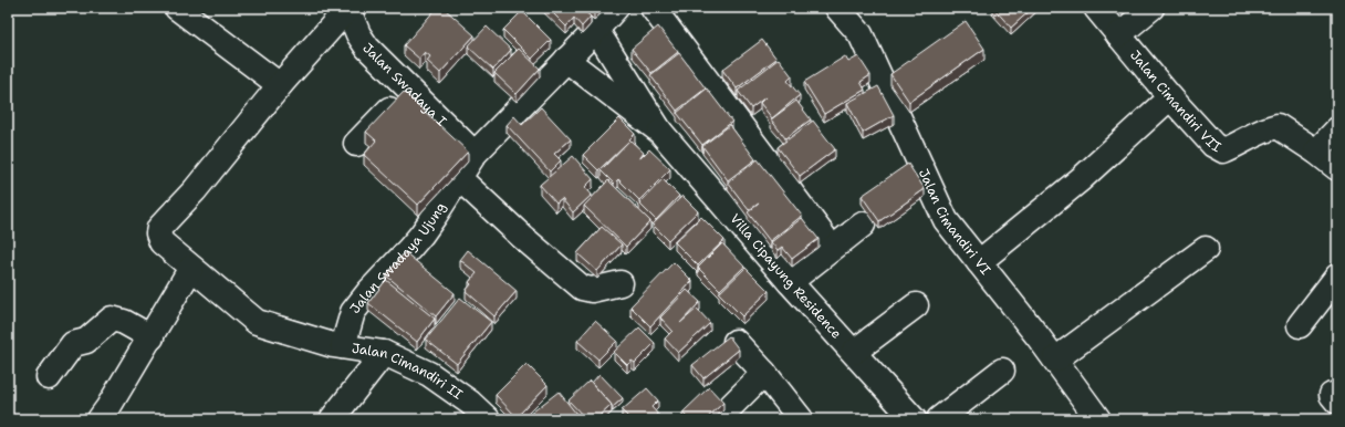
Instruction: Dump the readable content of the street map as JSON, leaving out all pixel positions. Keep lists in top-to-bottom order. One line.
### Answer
{"streets":{"street":["Jalan Swadaya I","Jalan Cimandiri VII","Jalan Cimandiri VI","Jalan Swadaya Ujung","Villa Cipayung Residence","Jalan Cimandiri II"]},"crossings":[["Jalan Swadaya I","Jalan Swadaya Ujung"],["Jalan Swadaya Ujung","Villa Cipayung Residence"],["Jalan Swadaya Ujung","Jalan Cimandiri II"]]}
